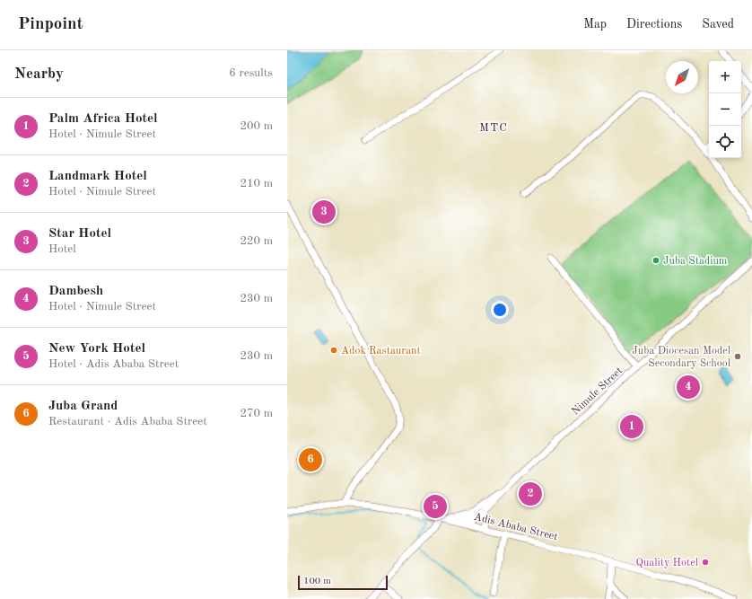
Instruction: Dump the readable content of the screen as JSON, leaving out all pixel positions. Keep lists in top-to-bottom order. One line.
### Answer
{"streets":{"street":["Nimule Street","Adis Ababa Street"]},"crossings":[["Nimule Street","Adis Ababa Street"]],"districts":["MTC"],"places":["Juba Stadium","Adok Rastaurant","Juba Diocesan Model Secondary School","Quality Hotel"],"scale_bar":"100 m","north":"bottom left","page":{"header":"Pinpoint","nav":["Map","Directions","Saved"],"heading":["Nearby","6 results"],"map_buttons":["+","−"],"list":[{"mark":"1","name":"Palm Africa Hotel","note":"Hotel · Nimule Street","value":"200 m"},{"mark":"2","name":"Landmark Hotel","note":"Hotel · Nimule Street","value":"210 m"},{"mark":"3","name":"Star Hotel","note":"Hotel","value":"220 m"},{"mark":"4","name":"Dambesh","note":"Hotel · Nimule Street","value":"230 m"},{"mark":"5","name":"New York Hotel","note":"Hotel · Adis Ababa Street","value":"230 m"},{"mark":"6","name":"Juba Grand","note":"Restaurant · Adis Ababa Street","value":"270 m"}],"pins":["3","4","1","6","2","5"],"scale":"100 m"}}
